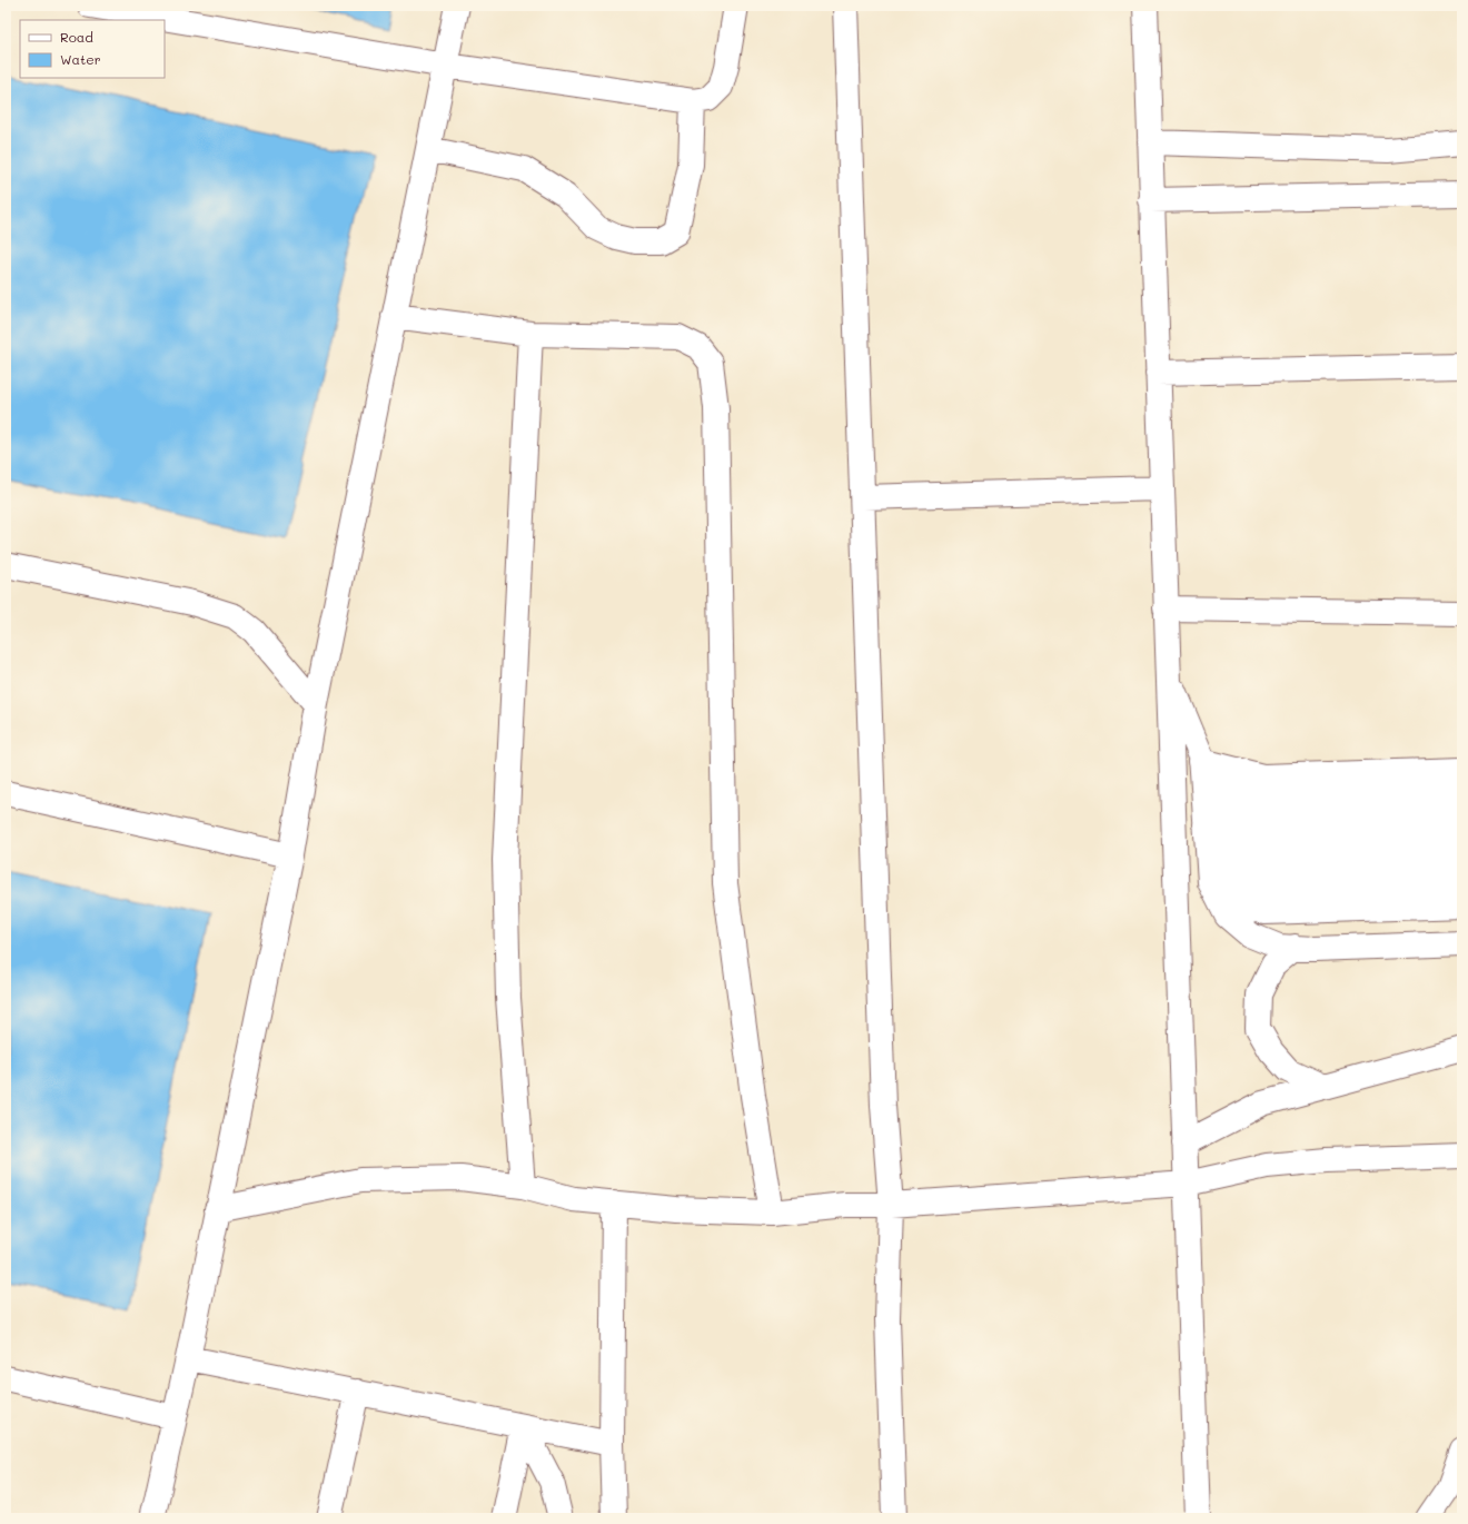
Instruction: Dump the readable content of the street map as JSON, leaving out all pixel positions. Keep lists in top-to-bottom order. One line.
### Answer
{"legend":["Road","Water"]}
